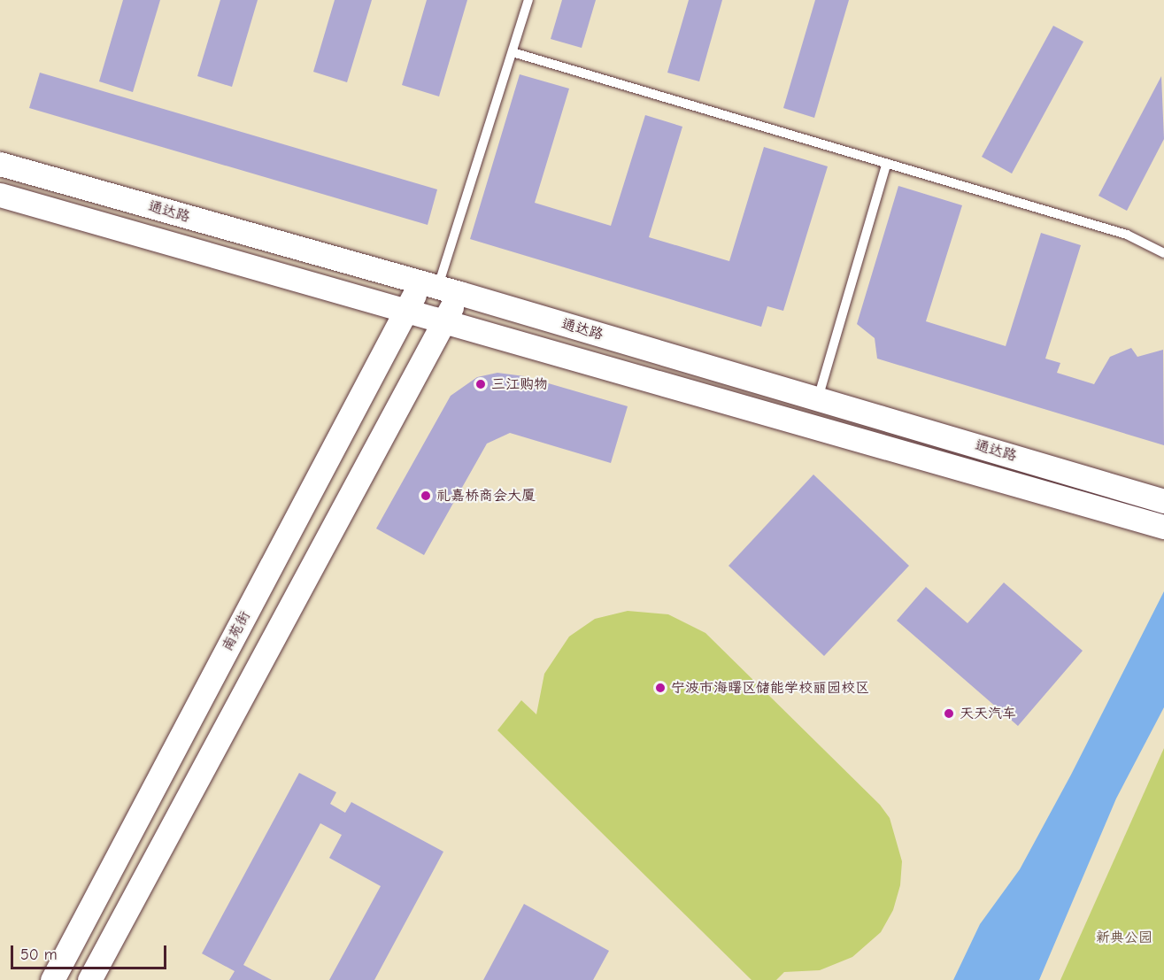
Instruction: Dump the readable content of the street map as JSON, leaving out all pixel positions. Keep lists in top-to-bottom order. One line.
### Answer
{"streets":{"street":["通达路","南苑街"]},"crossings":[["通达路","南苑街"]],"parks":["新典公园"],"places":["三江购物","礼嘉桥商会大厦","宁波市海曙区储能学校丽园校区","天天汽车"],"scale_bar":"50 m"}
